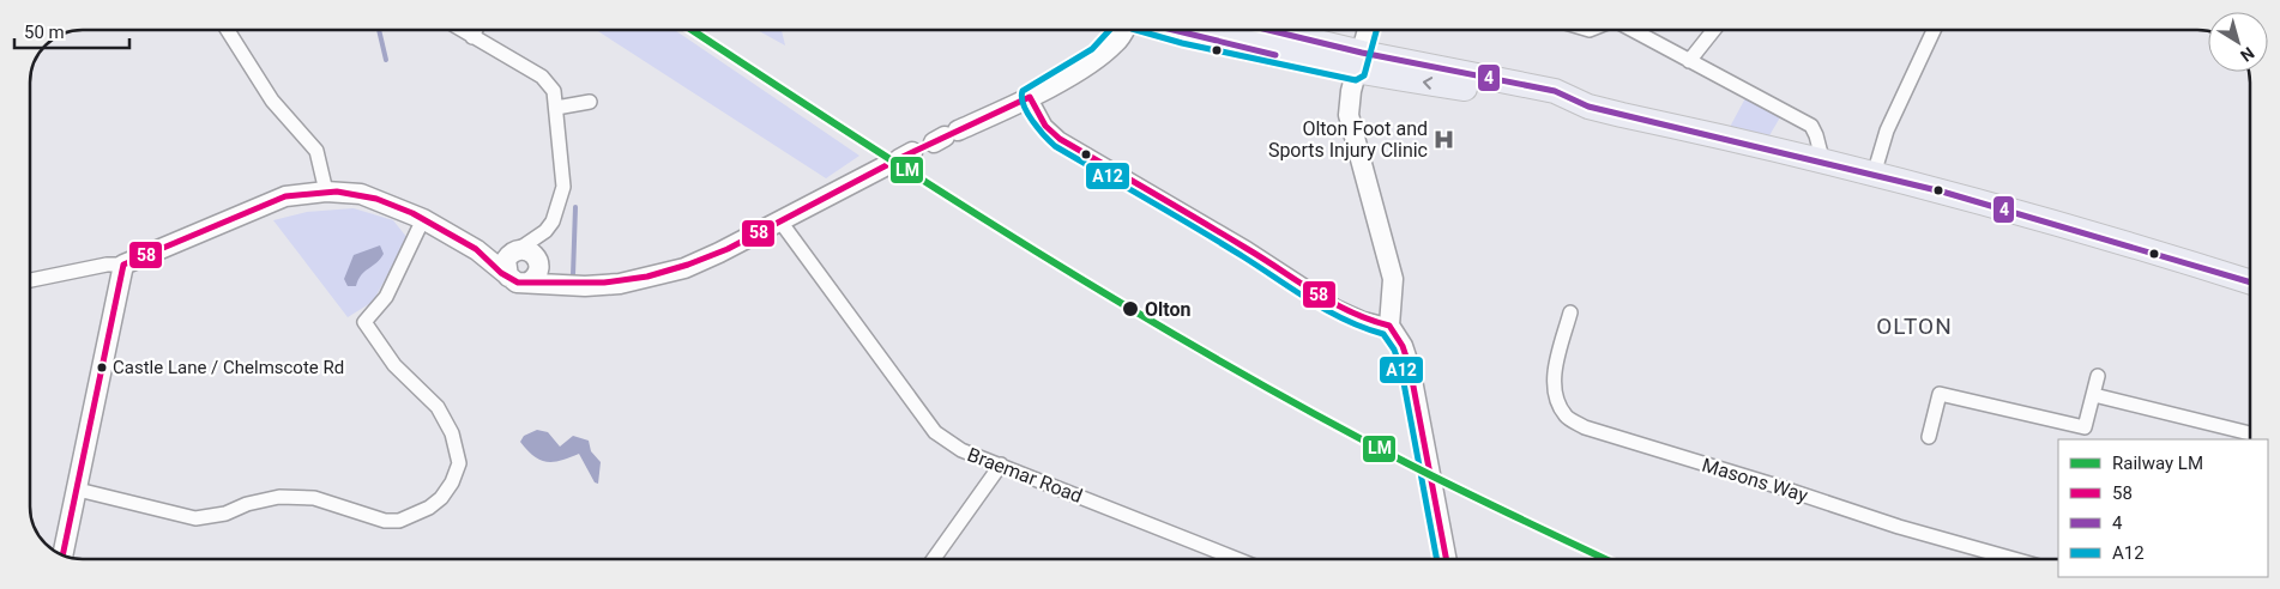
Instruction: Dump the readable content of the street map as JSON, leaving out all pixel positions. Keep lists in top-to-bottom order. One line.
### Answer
{"streets":{"street":["Braemar Road","Masons Way"]},"districts":["OLTON"],"places":{"hospital":["Olton Foot and Sports Injury Clinic"],"other":["Olton","Castle Lane / Chelmscote Rd"]},"lines":["rail line LM","transit line 4","transit line A12","transit line 58"],"legend":["Railway LM","58","4","A12"],"scale_bar":"50 m","north":"bottom right"}
